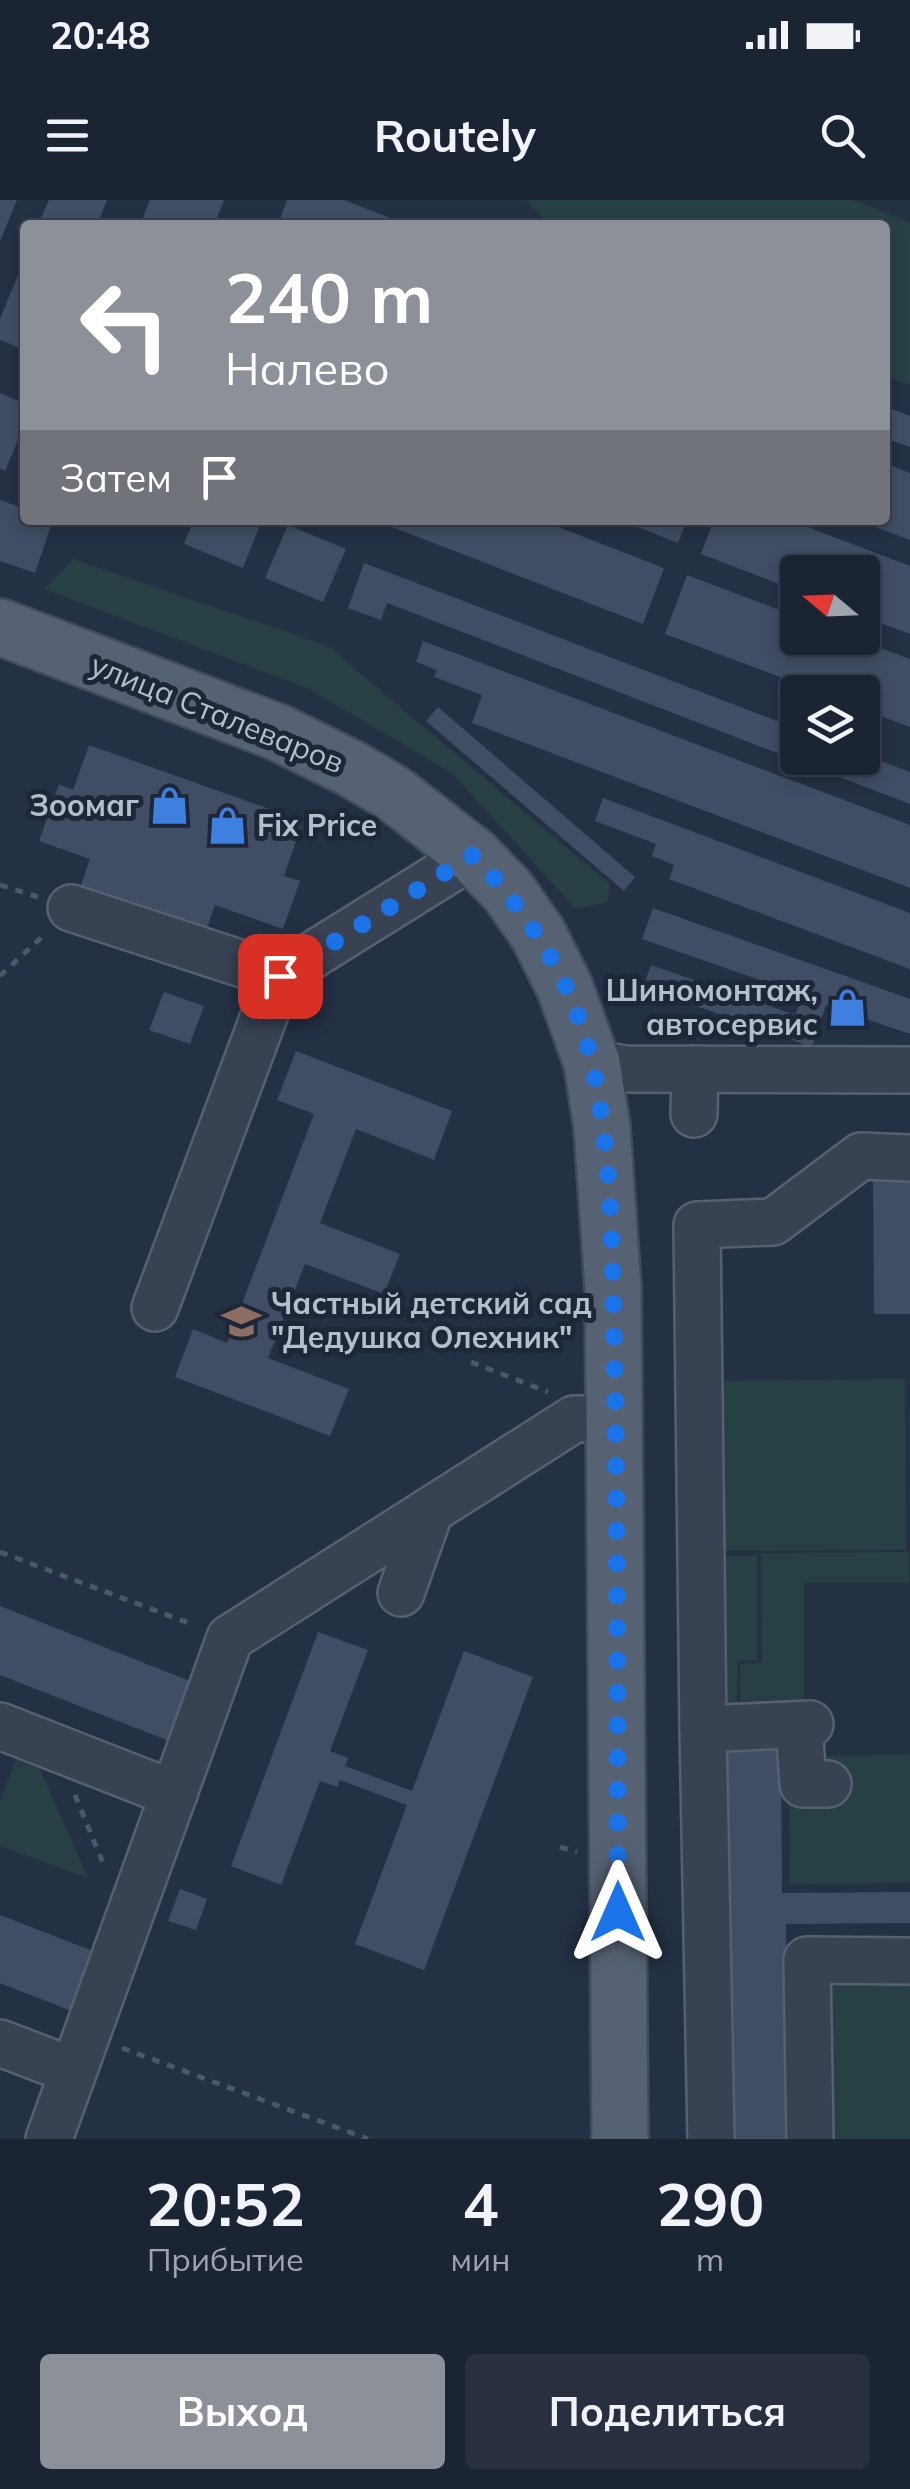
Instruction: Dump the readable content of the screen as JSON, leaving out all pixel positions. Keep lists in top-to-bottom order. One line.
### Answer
{"streets":{"main road":["улица Сталеваров"]},"places":{"shop":["Зоомаг","Fix Price","Шиномонтаж, автосервис"],"school or university":["Частный детский сад \"Дедушка Олехник\""]},"north":"left","page":{"status":"20:48","header":"Routely","turn":["240 m","Налево"],"then":"Затем","eta":["20:52","Прибытие","4","мин","290","m"],"buttons":["Выход","Поделиться"]}}
